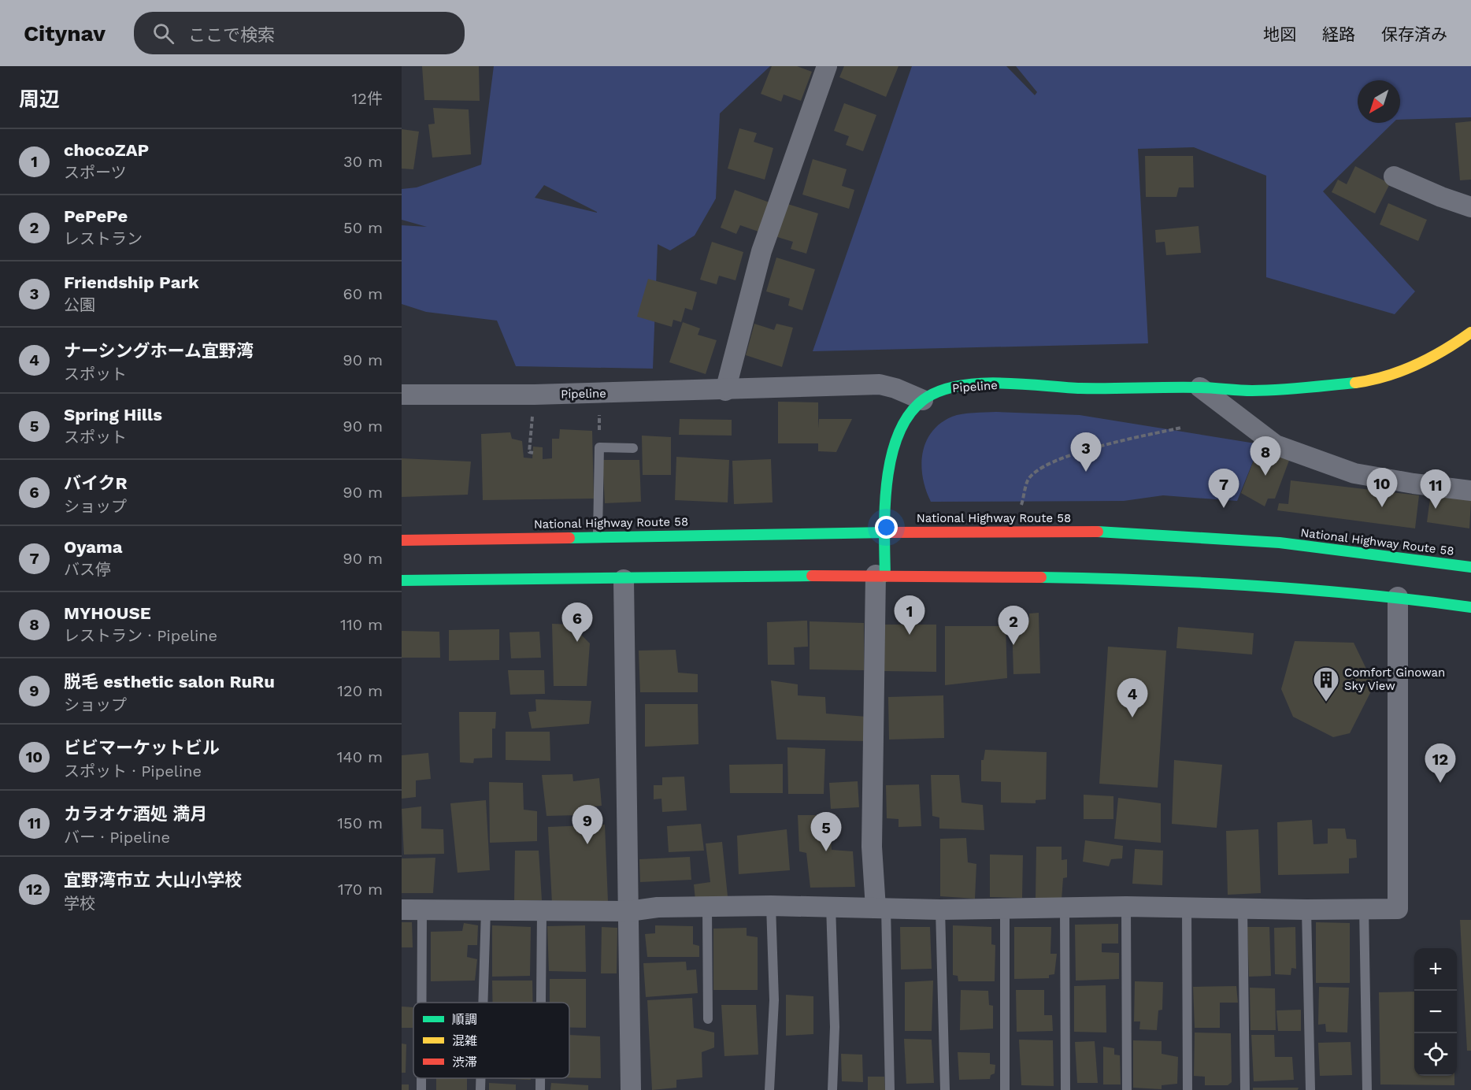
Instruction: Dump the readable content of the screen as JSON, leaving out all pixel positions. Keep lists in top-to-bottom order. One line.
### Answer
{"streets":{"main road":["Pipeline","National Highway Route 58"]},"places":{"building":["Comfort Ginowan Sky View"]},"legend":["順調","混雑","渋滞"],"north":"bottom left","page":{"header":"Citynav","search":"ここで検索","nav":["地図","経路","保存済み"],"heading":["周辺","12件"],"list":[{"mark":"1","name":"chocoZAP","note":"スポーツ","value":"30 m"},{"mark":"2","name":"PePePe","note":"レストラン","value":"50 m"},{"mark":"3","name":"Friendship Park","note":"公園","value":"60 m"},{"mark":"4","name":"ナーシングホーム宜野湾","note":"スポット","value":"90 m"},{"mark":"5","name":"Spring Hills","note":"スポット","value":"90 m"},{"mark":"6","name":"バイクR","note":"ショップ","value":"90 m"},{"mark":"7","name":"Oyama","note":"バス停","value":"90 m"},{"mark":"8","name":"MYHOUSE","note":"レストラン · Pipeline","value":"110 m"},{"mark":"9","name":"脱毛 esthetic salon RuRu","note":"ショップ","value":"120 m"},{"mark":"10","name":"ビビマーケットビル","note":"スポット · Pipeline","value":"140 m"},{"mark":"11","name":"カラオケ酒処 満月","note":"バー · Pipeline","value":"150 m"},{"mark":"12","name":"宜野湾市立 大山小学校","note":"学校","value":"170 m"}],"pins":["3","8","10","7","11","1","6","2","4","12","9","5"],"map_buttons":["+","−"]}}
